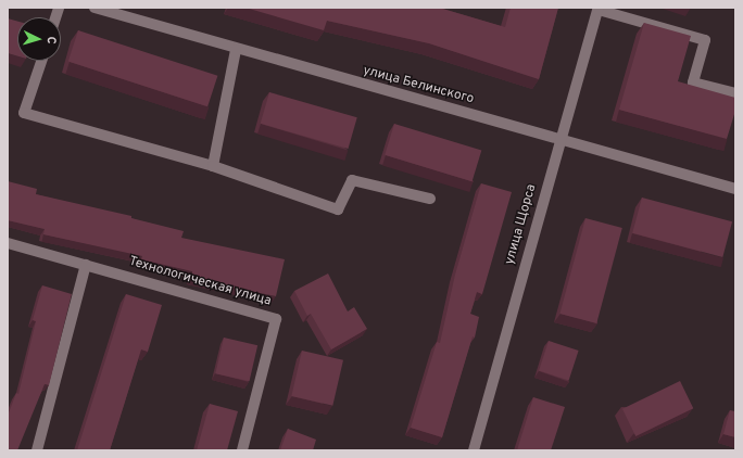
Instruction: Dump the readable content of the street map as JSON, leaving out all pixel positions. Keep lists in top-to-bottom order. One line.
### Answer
{"streets":{"street":["улица Белинского","улица Щорса","Технологическая улица"]},"crossings":[["улица Белинского","улица Щорса"]],"north":"right"}
